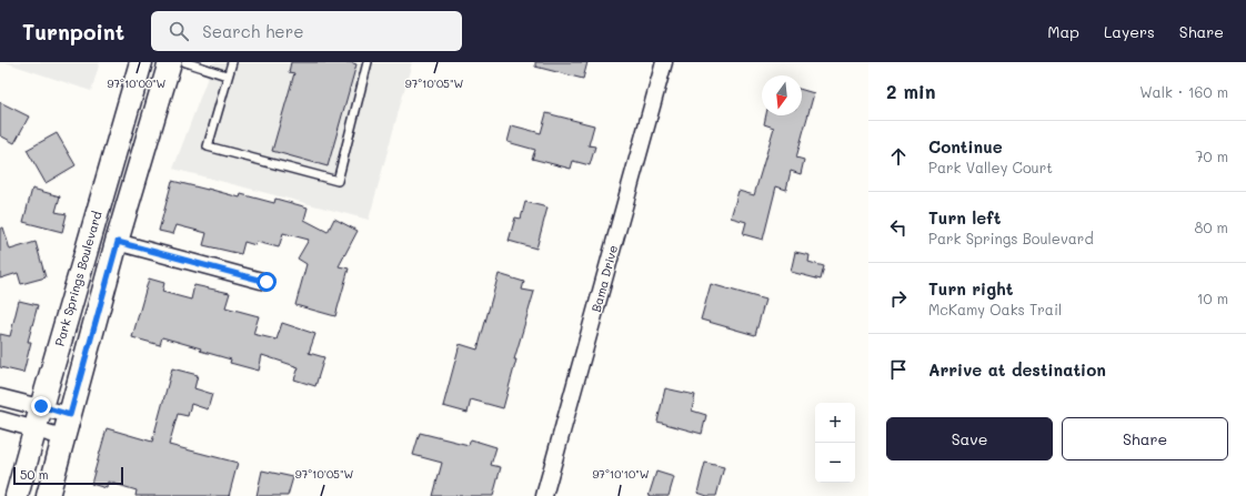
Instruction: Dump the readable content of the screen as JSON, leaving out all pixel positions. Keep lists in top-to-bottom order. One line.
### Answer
{"streets":{"main road":["Park Springs Boulevard"],"street":["Bama Drive"]},"scale_bar":"50 m","north":"bottom","page":{"header":"Turnpoint","search":"Search here","nav":["Map","Layers","Share"],"heading":["2 min","Walk · 160 m"],"list":[["Continue","Park Valley Court","70 m"],["Turn left","Park Springs Boulevard","80 m"],["Turn right","McKamy Oaks Trail","10 m"],"Arrive at destination"],"map_buttons":["+","−"],"buttons":["Save","Share"],"scale":"50 m"},"coordinates":["97°10'00\"W","97°10'05\"W","97°10'10\"W"]}
